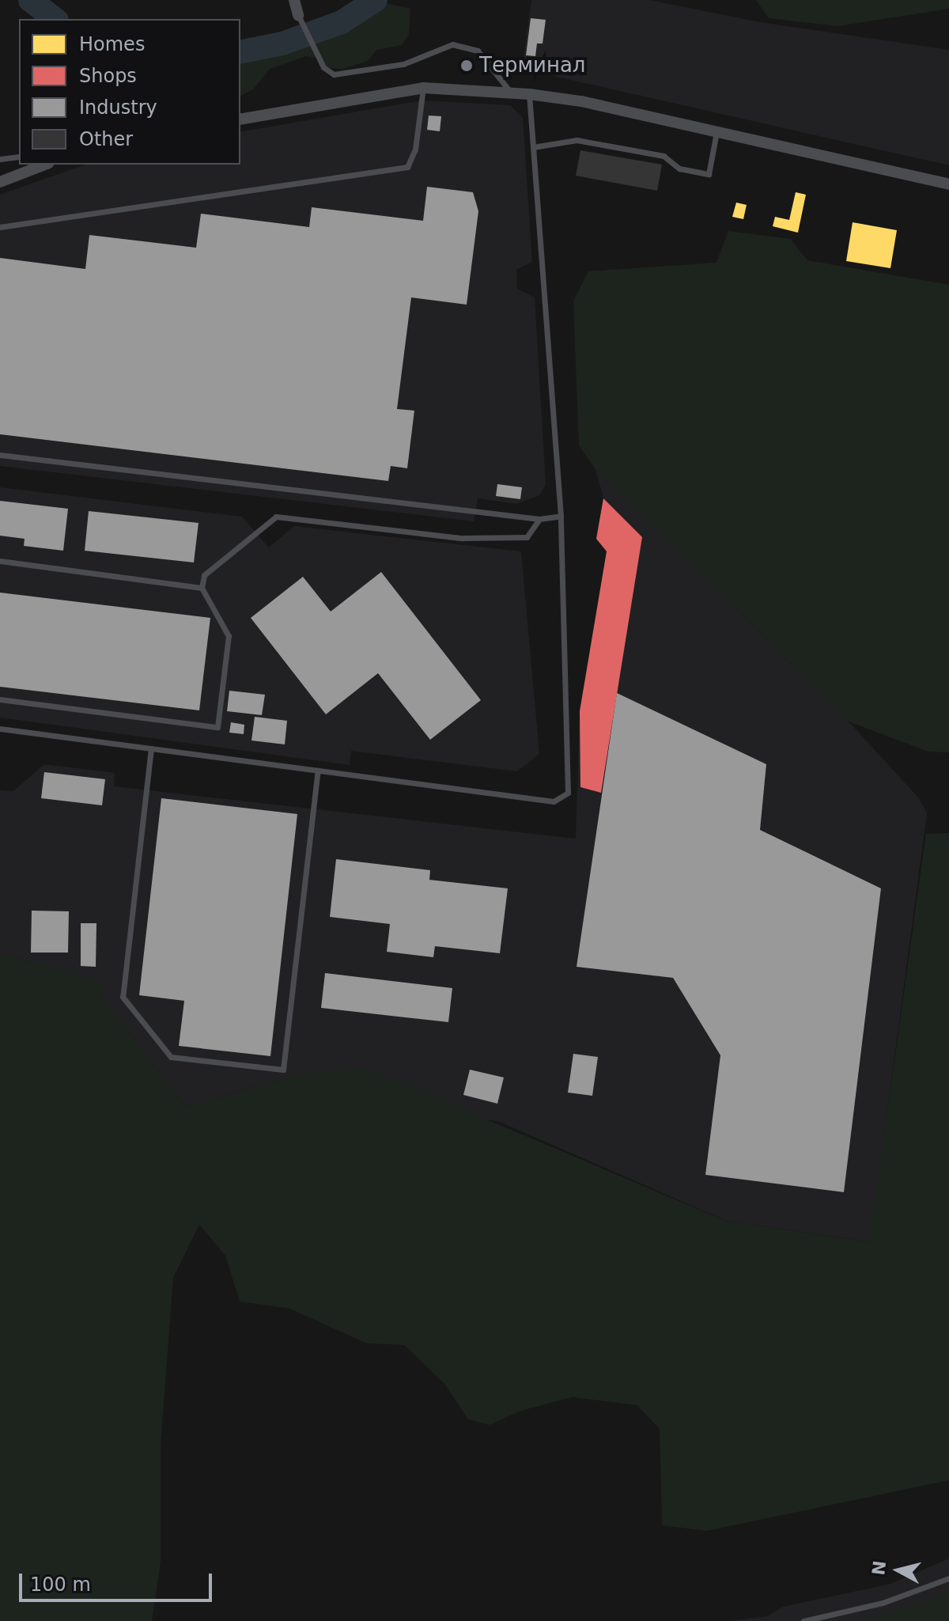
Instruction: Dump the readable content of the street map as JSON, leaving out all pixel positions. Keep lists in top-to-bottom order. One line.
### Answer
{"places":["Терминал"],"legend":["Homes","Shops","Industry","Other"],"scale_bar":"100 m","north":"left"}
